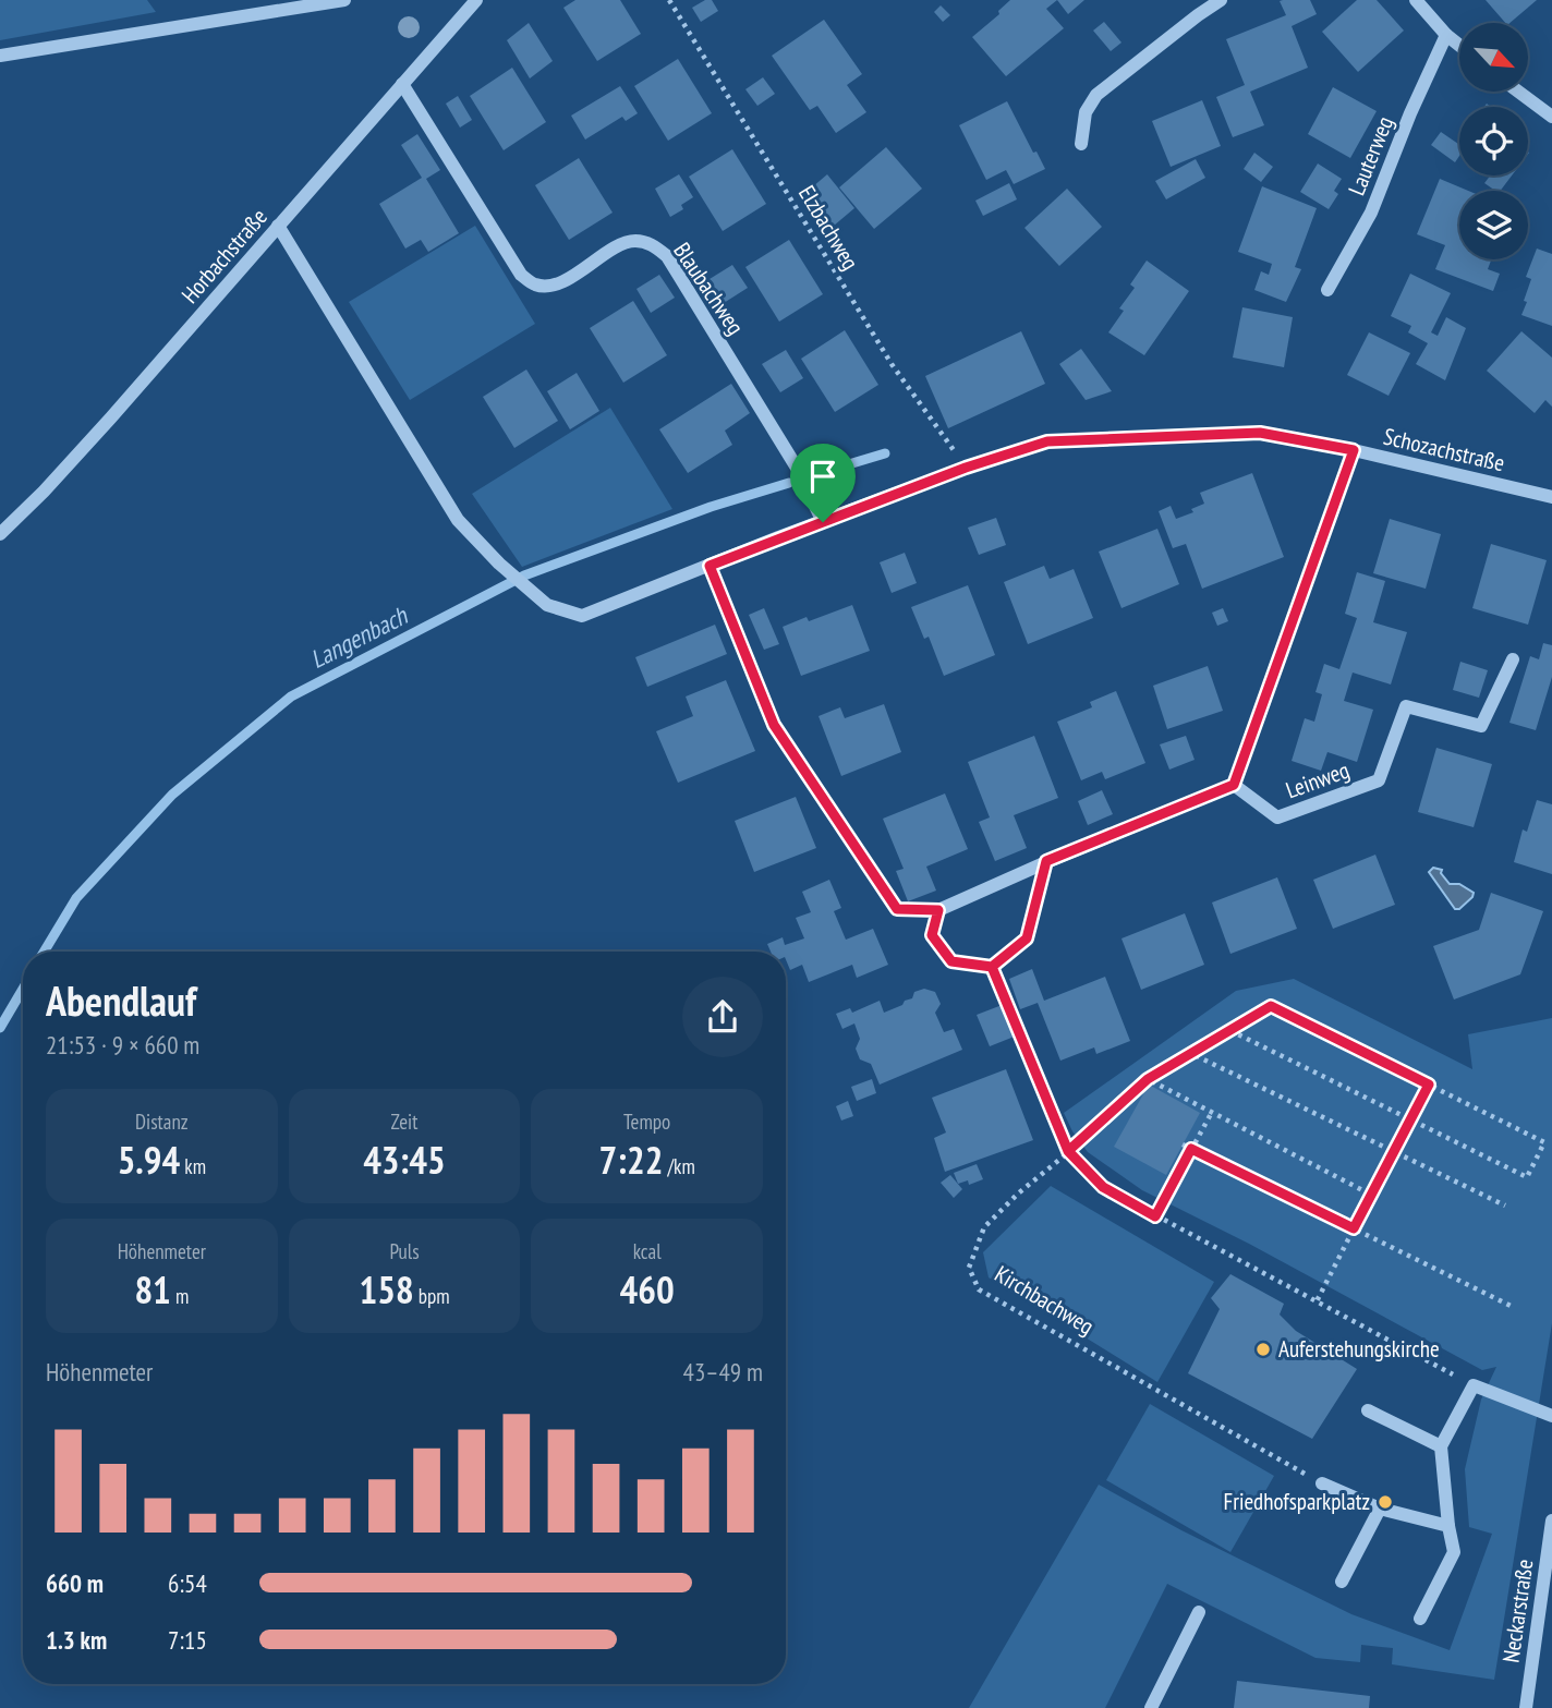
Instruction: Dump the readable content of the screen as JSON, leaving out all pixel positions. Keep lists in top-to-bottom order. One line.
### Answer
{"streets":{"street":["Lauterweg","Horbachstraße","Blaubachweg","Schozachstraße","Leinweg","Neckarstraße"],"path":["Elzbachweg","Kirchbachweg"]},"crossings":[["Elzbachweg","Schozachstraße"],["Horbachstraße","Blaubachweg"],["Horbachstraße","Schozachstraße"],["Blaubachweg","Schozachstraße"]],"water":["Langenbach"],"places":["Auferstehungskirche","Friedhofsparkplatz"],"north":"bottom right","page":{"heading":["Abendlauf","21:53 · 9 × 660 m"],"stats":[["Distanz","5.94 km"],["Zeit","43:45"],["Tempo","7:22 /km"],["Höhenmeter","81 m"],["Puls","158 bpm"],["kcal","460"]],"chart":["Höhenmeter","43–49 m"],"list":[{"name":"660 m","note":"6:54"},{"name":"1.3 km","note":"7:15"}]}}
